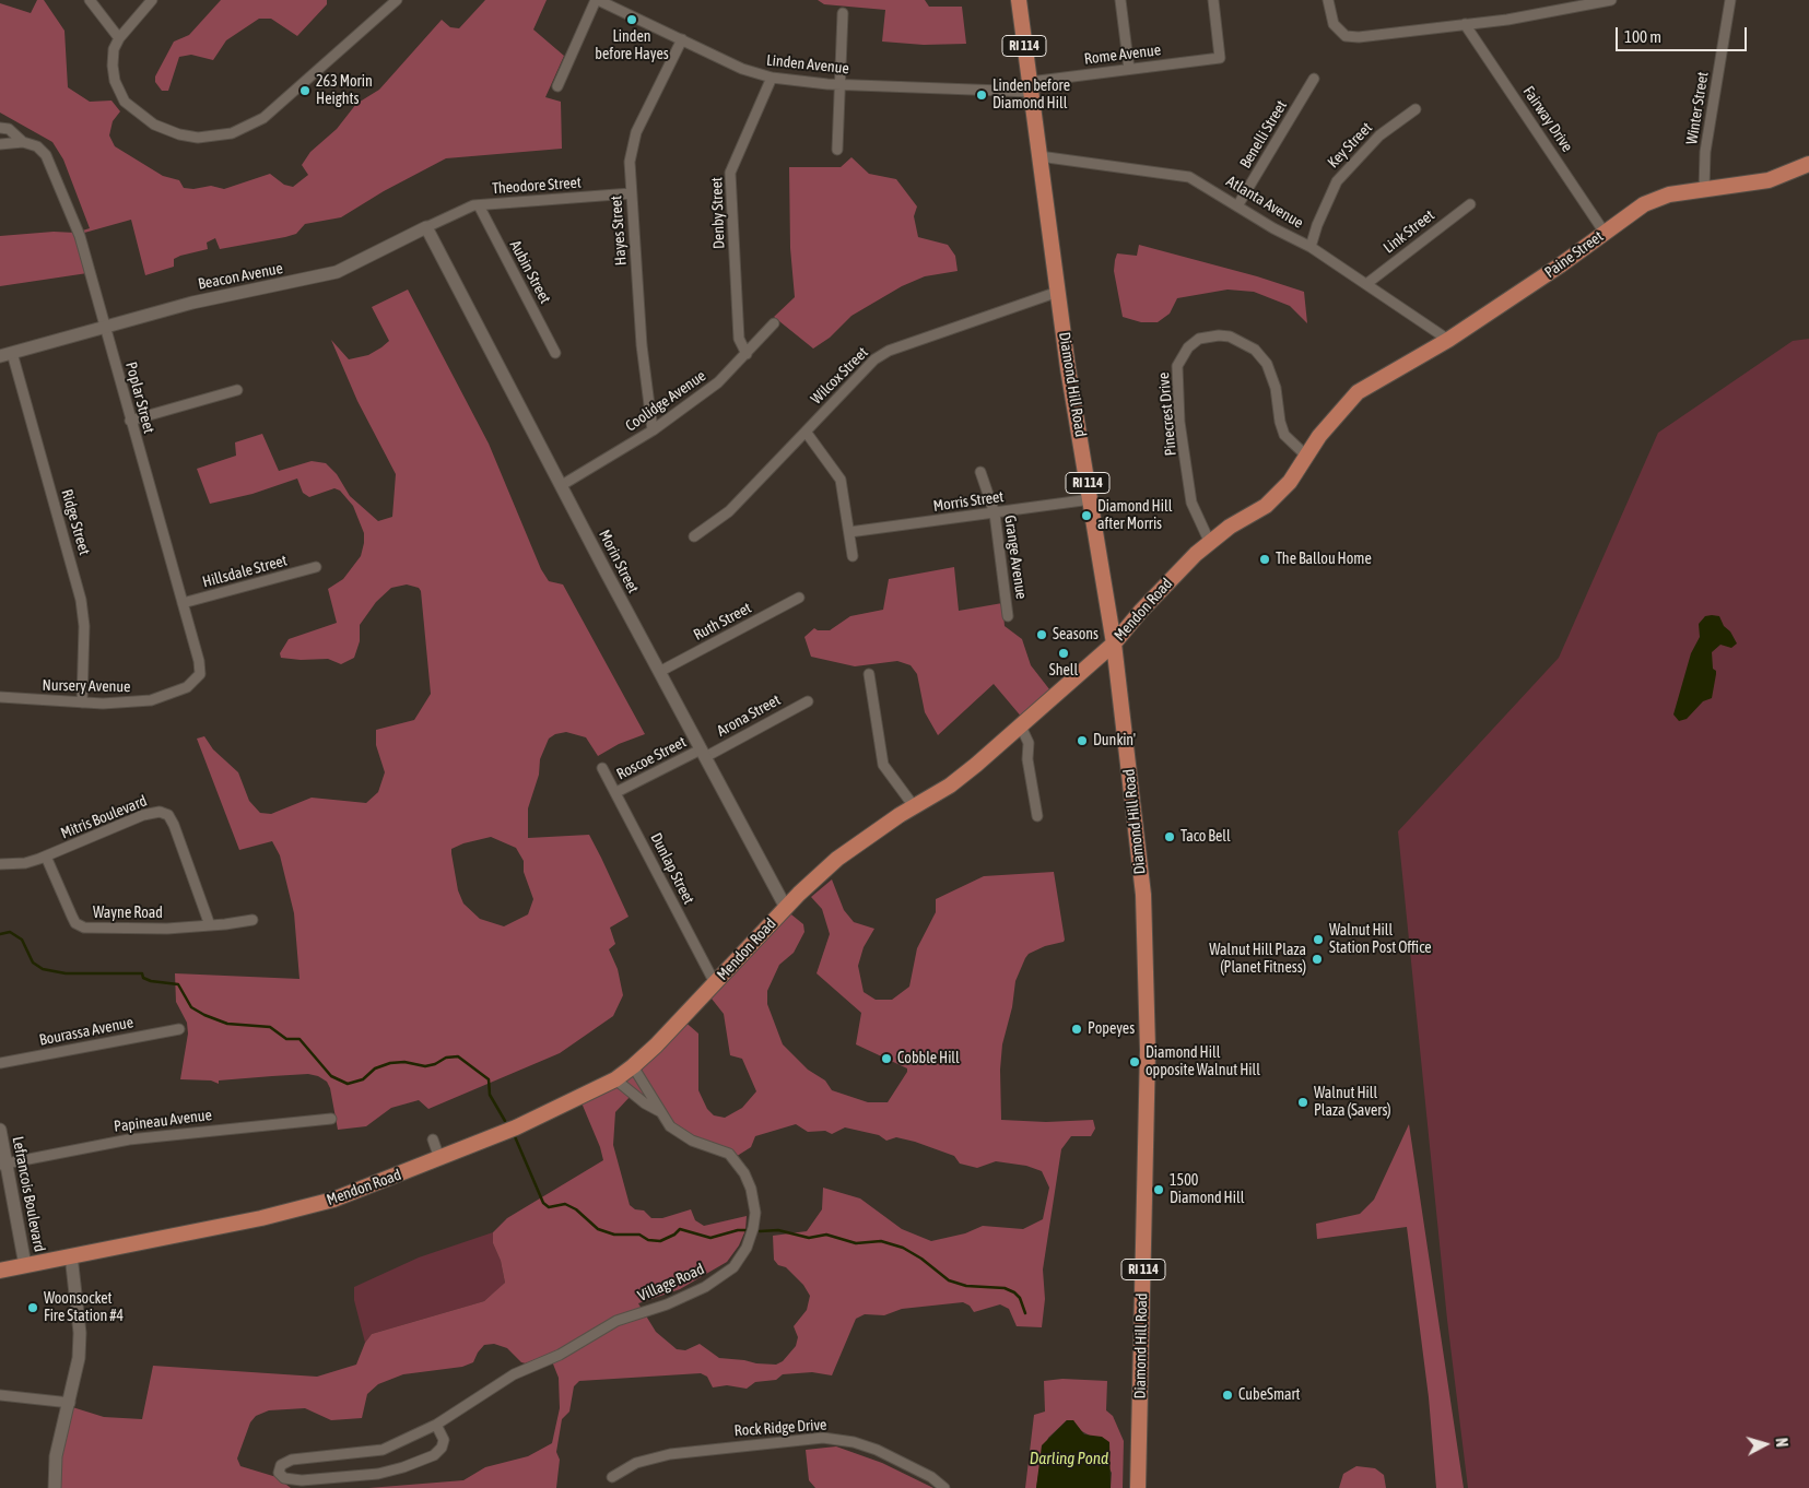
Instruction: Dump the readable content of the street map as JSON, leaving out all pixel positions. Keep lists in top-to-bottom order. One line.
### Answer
{"streets":{"main road":["RI 114","Paine Street","Diamond Hill Road","Mendon Road"],"street":["Rome Avenue","Linden Avenue","Winter Street","Fairway Drive","Benelli Street","Key Street","Theodore Street","Atlanta Avenue","Denby Street","Hayes Street","Link Street","Aubin Street","Beacon Avenue","Wilcox Street","Poplar Street","Coolidge Avenue","Pinecrest Drive","Morris Street","Ridge Street","Grange Avenue","Morin Street","Hillsdale Street","Ruth Street","Nursery Avenue","Arona Street","Roscoe Street","Mitris Boulevard","Dunlap Street","Wayne Road","Bourassa Avenue","Papineau Avenue","Lefrancois Boulevard","Village Road","Rock Ridge Drive"]},"crossings":[["Rome Avenue","Linden Avenue"],["Rome Avenue","Diamond Hill Road"],["Linden Avenue","Denby Street"],["Linden Avenue","Hayes Street"],["Linden Avenue","Diamond Hill Road"],["Winter Street","Paine Street"],["Fairway Drive","Paine Street"],["Benelli Street","Atlanta Avenue"],["Key Street","Atlanta Avenue"],["Theodore Street","Hayes Street"],["Theodore Street","Aubin Street"],["Theodore Street","Beacon Avenue"],["Atlanta Avenue","Link Street"],["Atlanta Avenue","Paine Street"],["Atlanta Avenue","Diamond Hill Road"],["Denby Street","Coolidge Avenue"],["Hayes Street","Coolidge Avenue"],["Paine Street","Mendon Road"],["Aubin Street","Beacon Avenue"],["Beacon Avenue","Poplar Street"],["Beacon Avenue","Ridge Street"],["Beacon Avenue","Morin Street"],["Wilcox Street","Diamond Hill Road"],["Diamond Hill Road","Morris Street"],["Diamond Hill Road","Mendon Road"],["Poplar Street","Hillsdale Street"],["Poplar Street","Nursery Avenue"],["Coolidge Avenue","Morin Street"],["Pinecrest Drive","Mendon Road"],["Morris Street","Grange Avenue"],["Ridge Street","Nursery Avenue"],["Morin Street","Mendon Road"],["Morin Street","Ruth Street"],["Morin Street","Arona Street"],["Morin Street","Roscoe Street"],["Mendon Road","Dunlap Street"],["Mendon Road","Lefrancois Boulevard"],["Mendon Road","Village Road"],["Arona Street","Roscoe Street"],["Roscoe Street","Dunlap Street"],["Mitris Boulevard","Wayne Road"],["Papineau Avenue","Lefrancois Boulevard"]],"water":["Darling Pond"],"places":["Linden before Hayes","263 Morin Heights","Linden before Diamond Hill","Diamond Hill after Morris","The Ballou Home","Seasons","Shell","Dunkin'","Taco Bell","Walnut Hill Station Post Office","Walnut Hill Plaza (Planet Fitness)","Popeyes","Cobble Hill","Diamond Hill opposite Walnut Hill","Walnut Hill Plaza (Savers)","1500 Diamond Hill","Woonsocket Fire Station #4","CubeSmart"],"scale_bar":"100 m","north":"right"}
